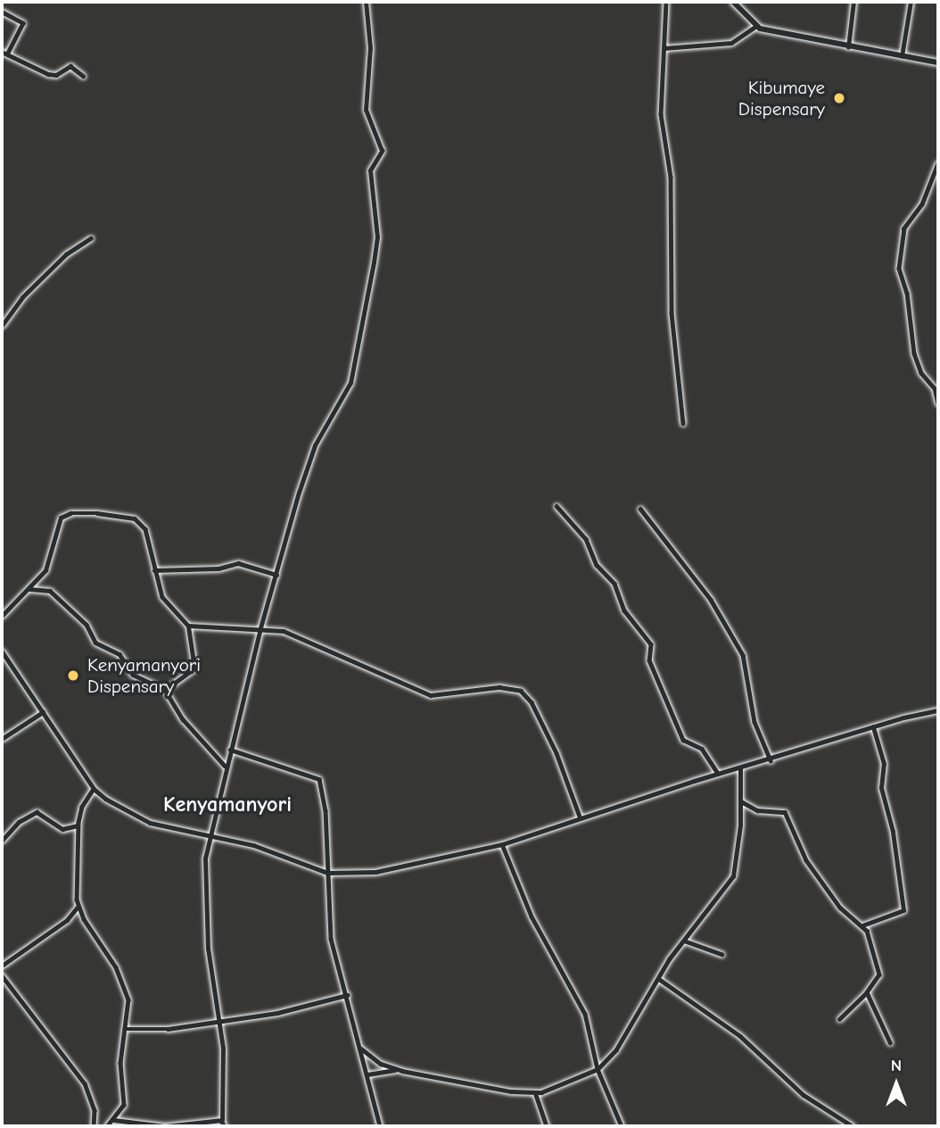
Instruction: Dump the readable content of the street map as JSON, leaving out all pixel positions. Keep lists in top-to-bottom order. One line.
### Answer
{"districts":["Kenyamanyori"],"places":["Kibumaye Dispensary","Kenyamanyori Dispensary"],"north":"top"}
